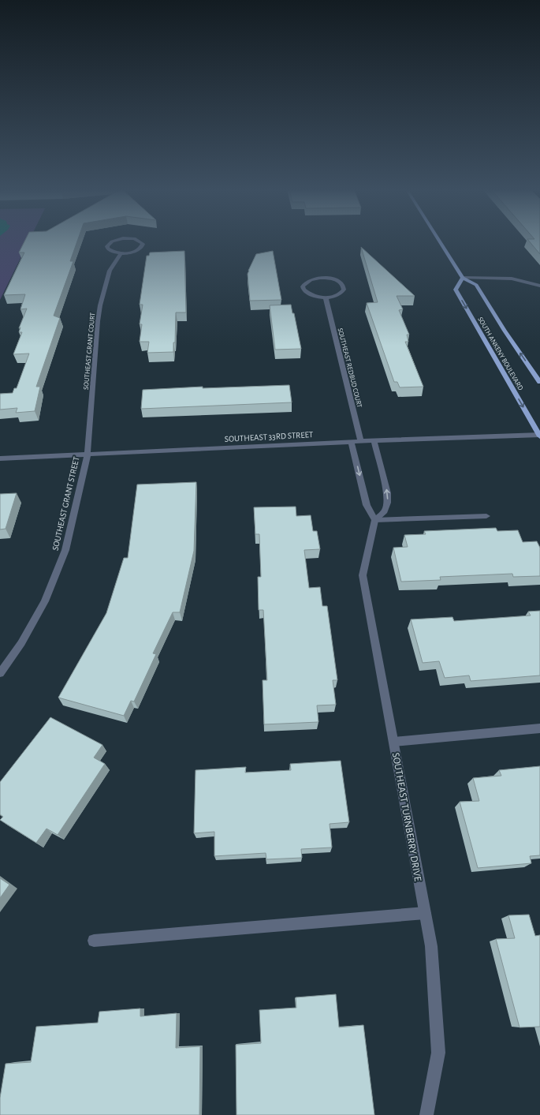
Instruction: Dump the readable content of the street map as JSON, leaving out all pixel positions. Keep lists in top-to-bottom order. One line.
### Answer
{"streets":{"main road":["SOUTH ANKENY BOULEVARD"],"street":["SOUTHEAST GRANT COURT","SOUTHEAST REDBUD COURT","SOUTHEAST 33RD STREET","SOUTHEAST GRANT STREET","SOUTHEAST TURNBERRY DRIVE"]},"crossings":[["SOUTHEAST GRANT COURT","SOUTHEAST 33RD STREET"],["SOUTHEAST GRANT COURT","SOUTHEAST GRANT STREET"],["SOUTH ANKENY BOULEVARD","SOUTHEAST 33RD STREET"],["SOUTHEAST REDBUD COURT","SOUTHEAST 33RD STREET"],["SOUTHEAST 33RD STREET","SOUTHEAST GRANT STREET"],["SOUTHEAST 33RD STREET","SOUTHEAST TURNBERRY DRIVE"]]}
